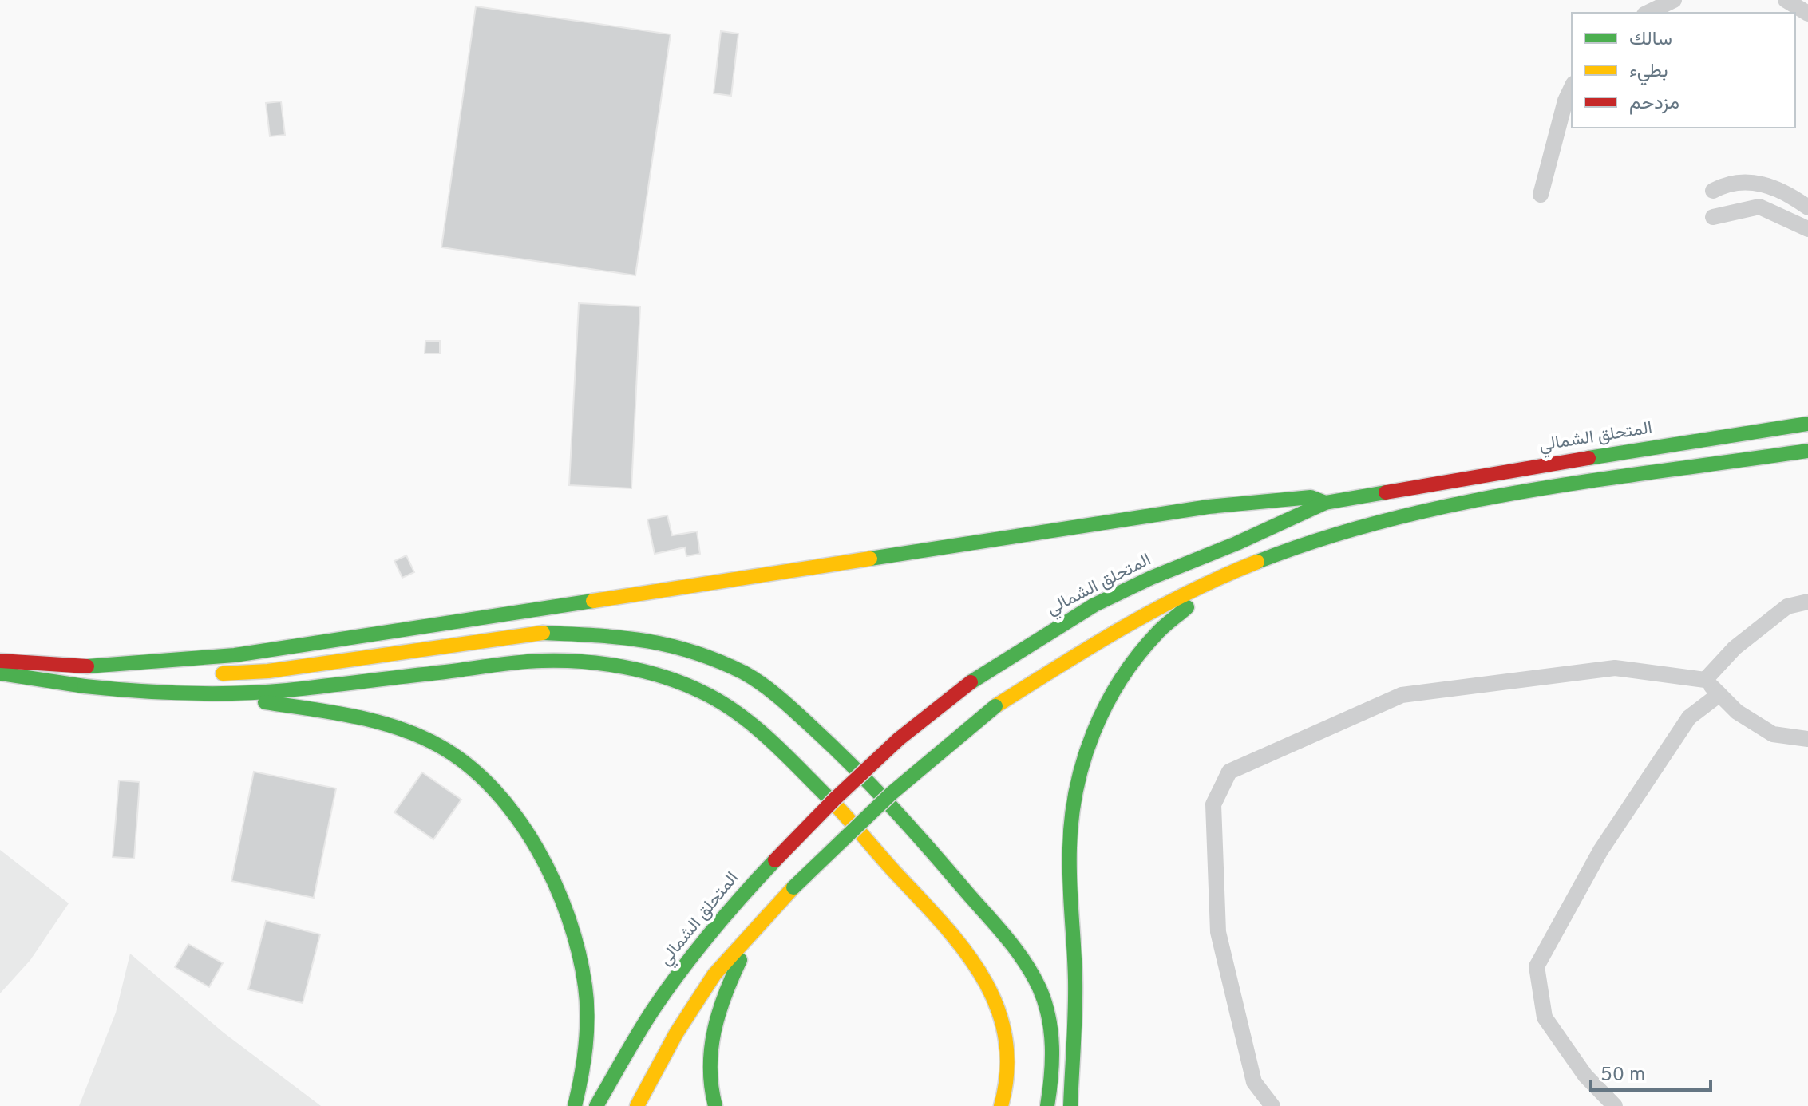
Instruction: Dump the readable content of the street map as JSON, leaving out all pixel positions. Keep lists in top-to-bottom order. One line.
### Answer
{"streets":{"main road":["المتحلق الشمالي"]},"legend":["سالك","بطيء","مزدحم"],"scale_bar":"50 m"}
